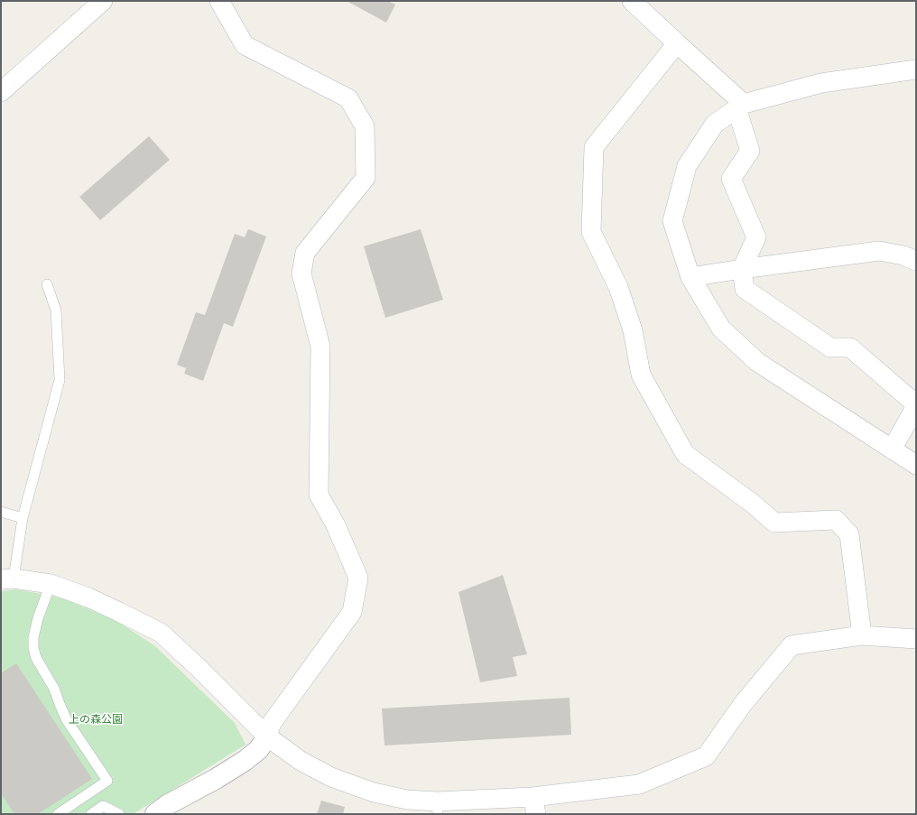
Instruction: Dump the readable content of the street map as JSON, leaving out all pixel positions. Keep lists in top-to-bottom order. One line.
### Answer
{"parks":["上の森公園"]}
